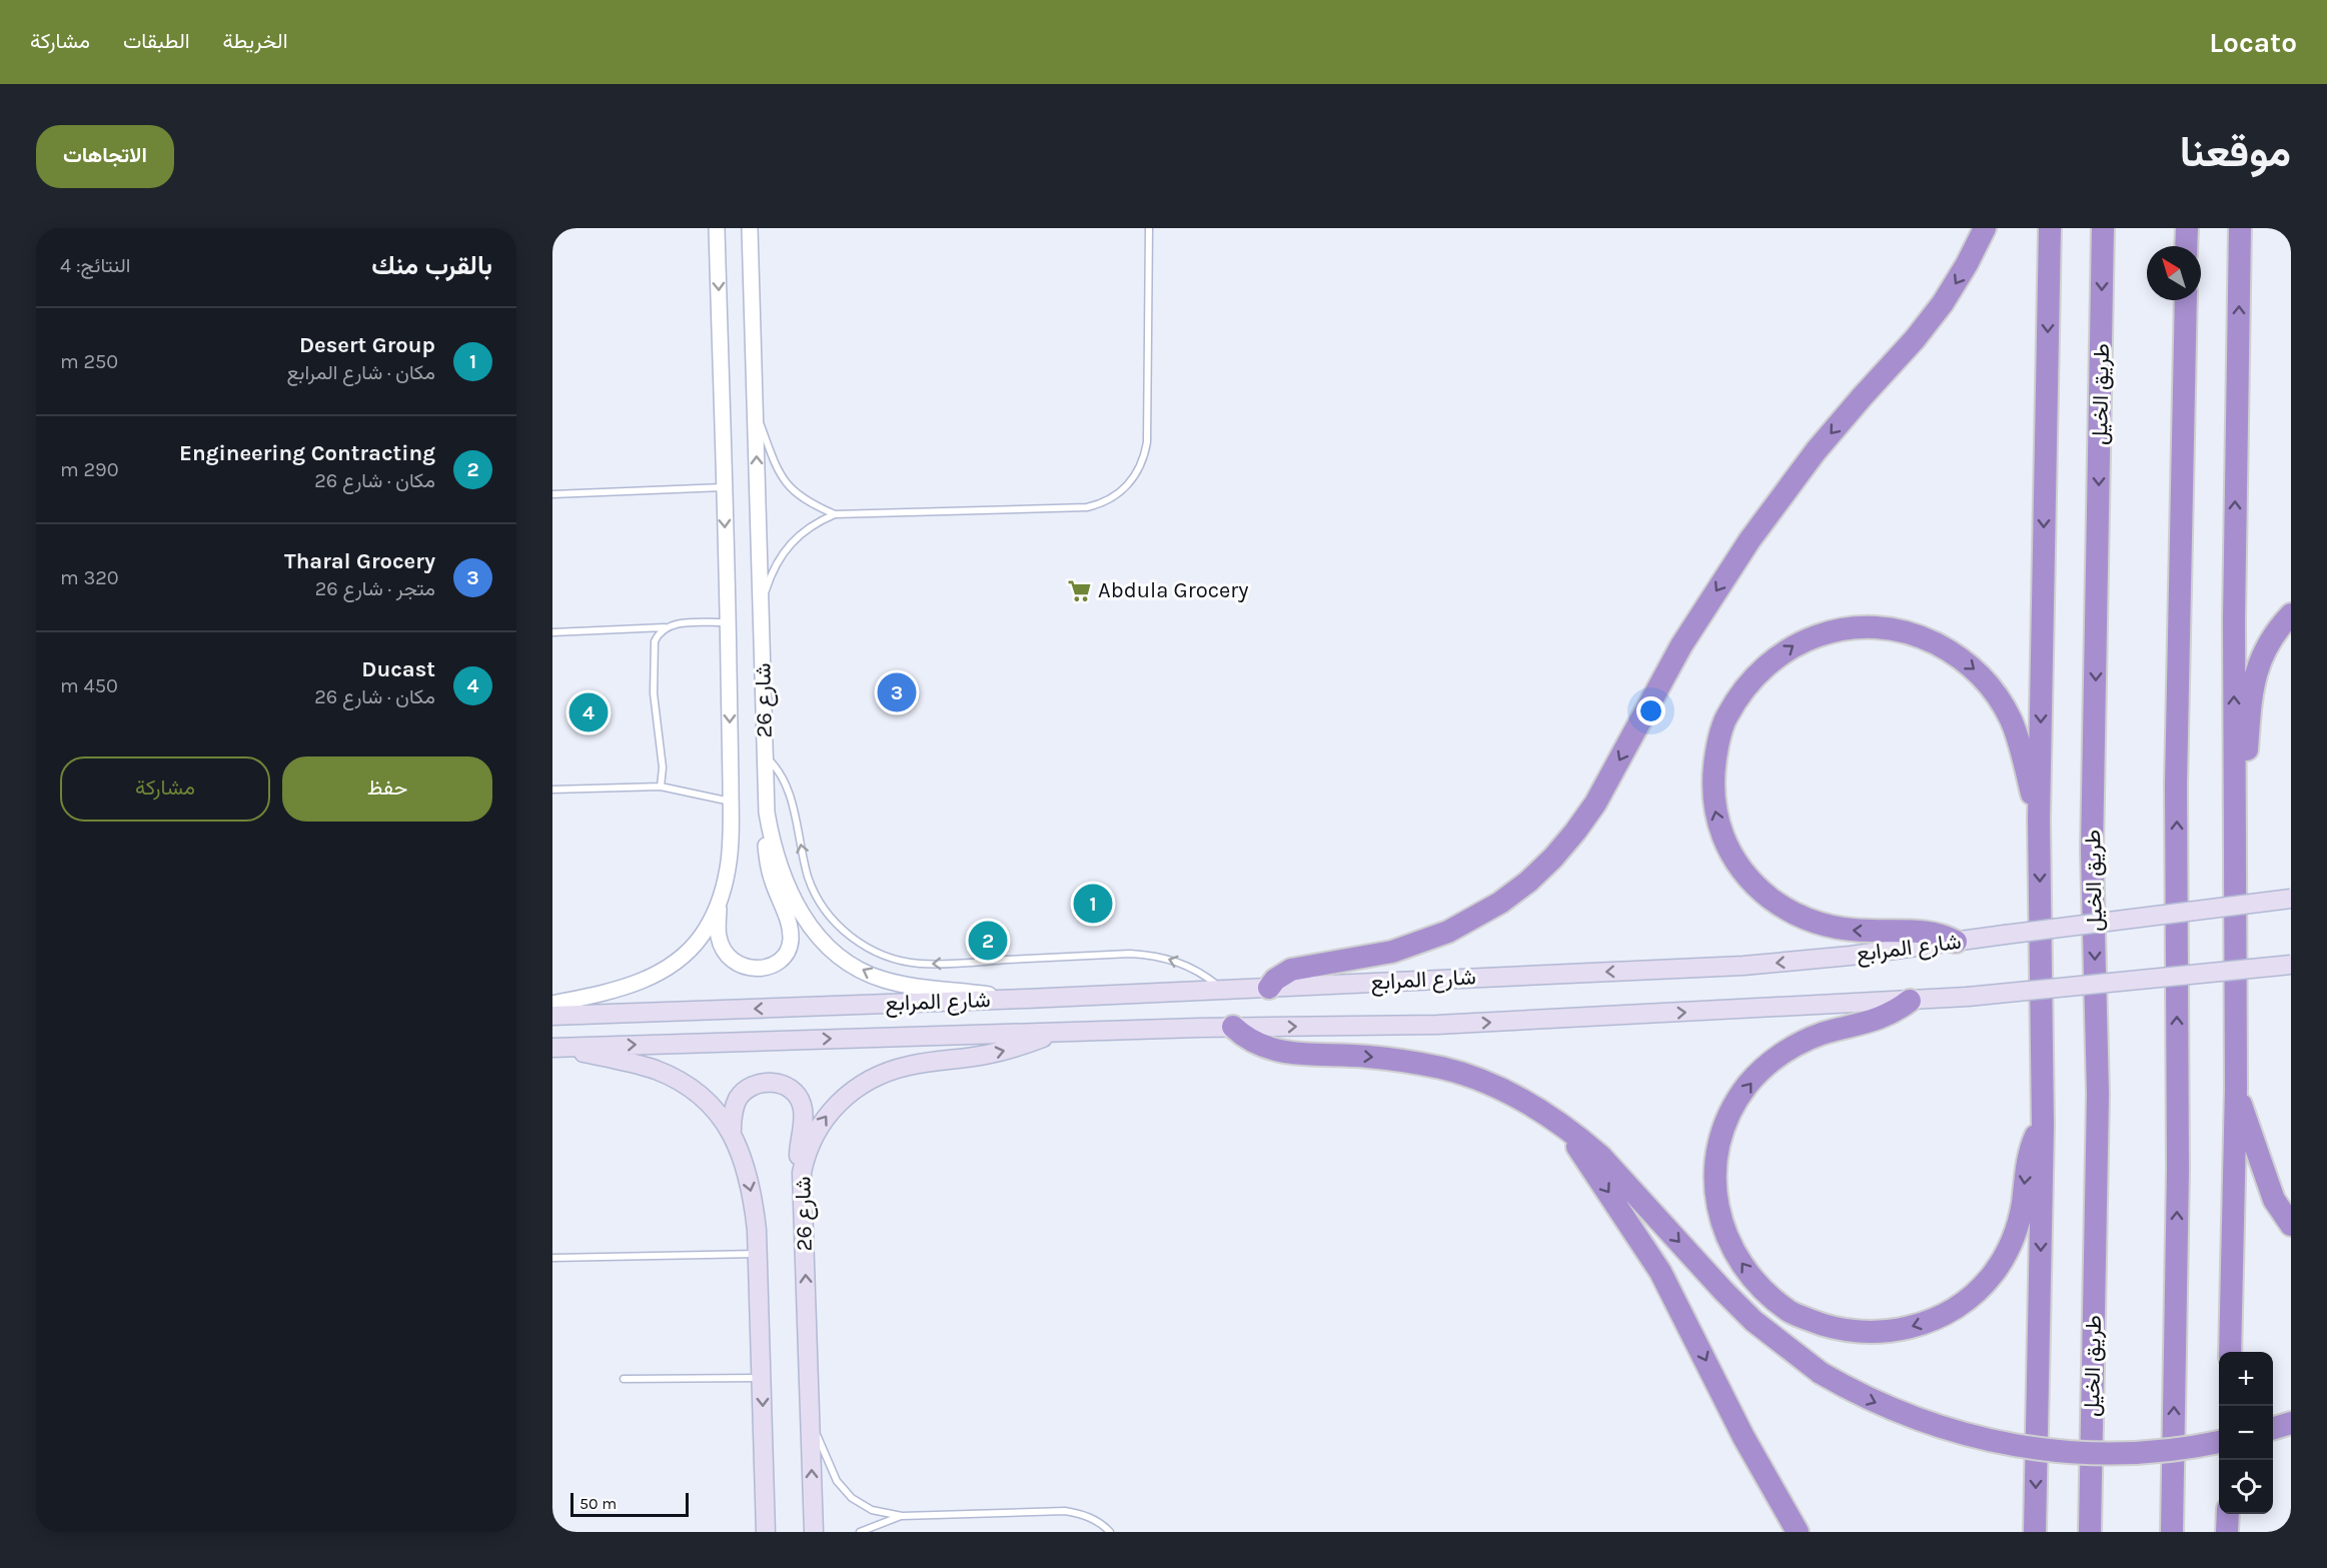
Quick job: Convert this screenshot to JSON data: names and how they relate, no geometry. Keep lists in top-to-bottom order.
{
  "streets": {
    "highway": ["طريق الخيل"],
    "main road": ["شارع 26", "شارع المرابع"]
  },
  "crossings": [
    ["شارع 26", "شارع المرابع"]
  ],
  "places": {
    "supermarket": ["Abdula Grocery"]
  },
  "scale_bar": "50 m",
  "north": "top left",
  "page": {
    "header": "Locato",
    "nav": ["الخريطة", "الطبقات", "مشاركة"],
    "title": "موقعنا",
    "buttons": [
      "الاتجاهات",
      ["حفظ", "مشاركة"]
    ],
    "heading": ["بالقرب منك", "النتائج: 4"],
    "list": [
      {
        "mark": "1",
        "name": "Desert Group",
        "note": "مكان · شارع المرابع",
        "value": "250 m"
      },
      {
        "mark": "2",
        "name": "Engineering Contracting",
        "note": "مكان · شارع 26",
        "value": "290 m"
      },
      {
        "mark": "3",
        "name": "Tharal Grocery",
        "note": "متجر · شارع 26",
        "value": "320 m"
      },
      {
        "mark": "4",
        "name": "Ducast",
        "note": "مكان · شارع 26",
        "value": "450 m"
      }
    ],
    "pins": [
      "3",
      "4",
      "1",
      "2"
    ],
    "map_buttons": ["+", "−"],
    "scale": "50 m"
  }
}
